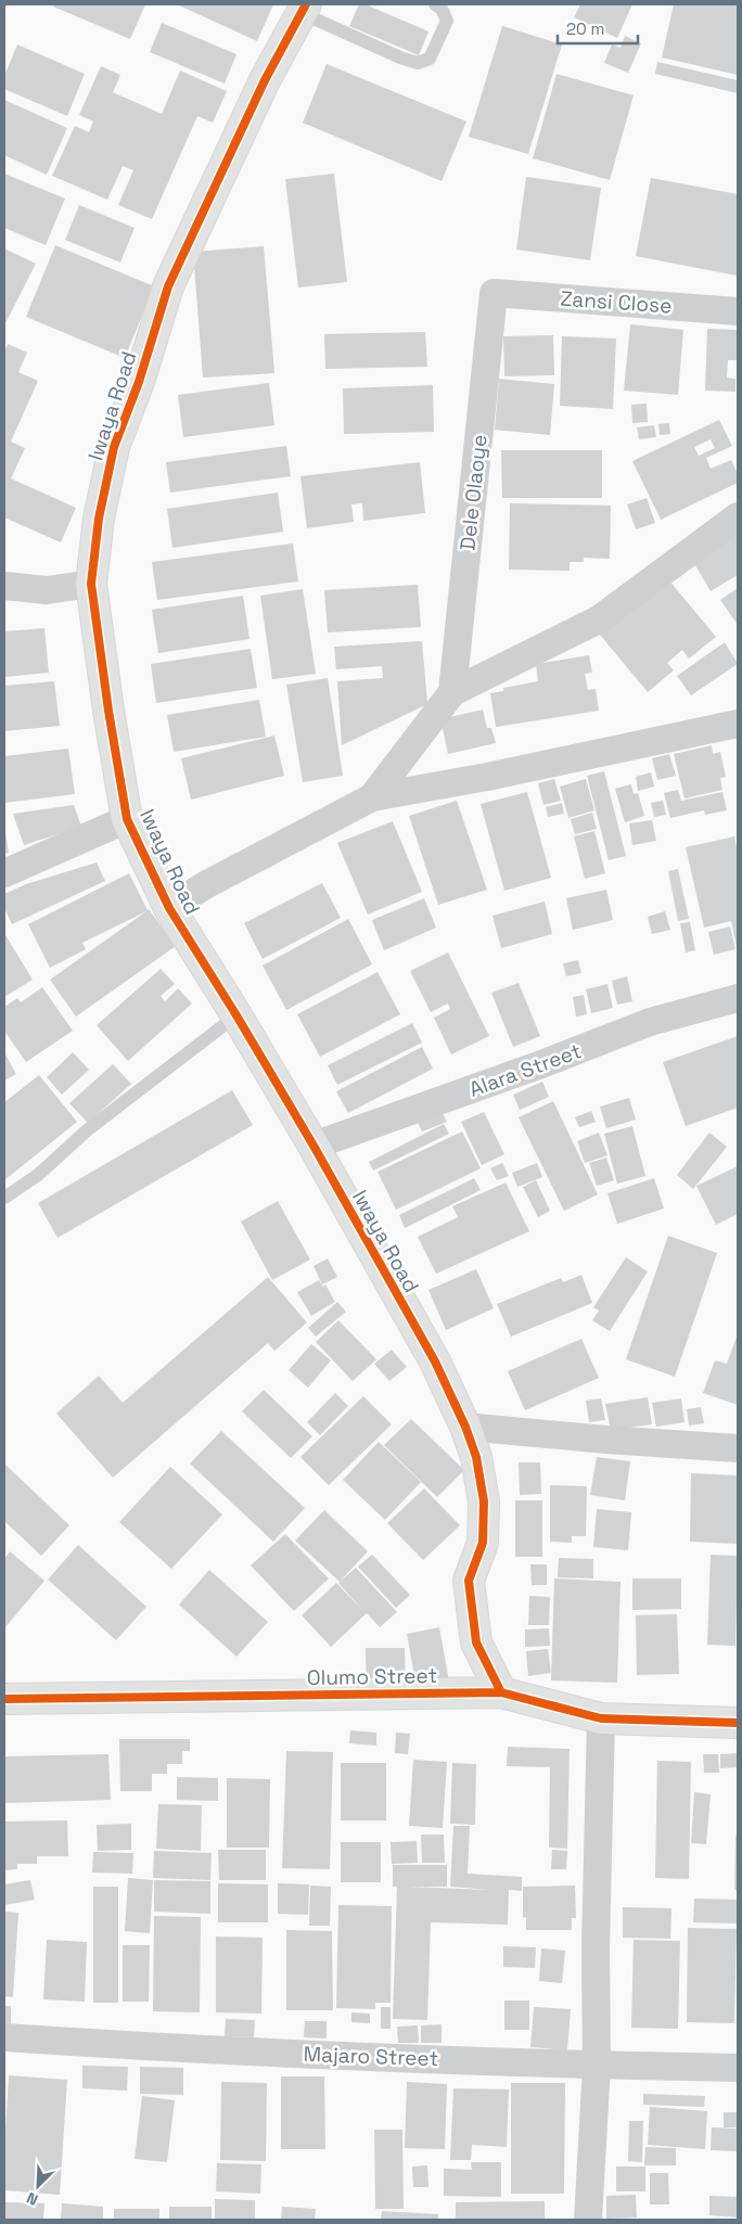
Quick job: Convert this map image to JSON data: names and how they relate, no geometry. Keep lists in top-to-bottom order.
{
  "streets": {
    "street": [
      "Zansi Close",
      "Iwaya Road",
      "Dele Olaoye",
      "Alara Street",
      "Olumo Street",
      "Majaro Street"
    ]
  },
  "crossings": [
    ["Zansi Close", "Dele Olaoye"],
    ["Iwaya Road", "Alara Street"],
    ["Iwaya Road", "Olumo Street"]
  ],
  "scale_bar": "20 m",
  "north": "bottom left"
}
